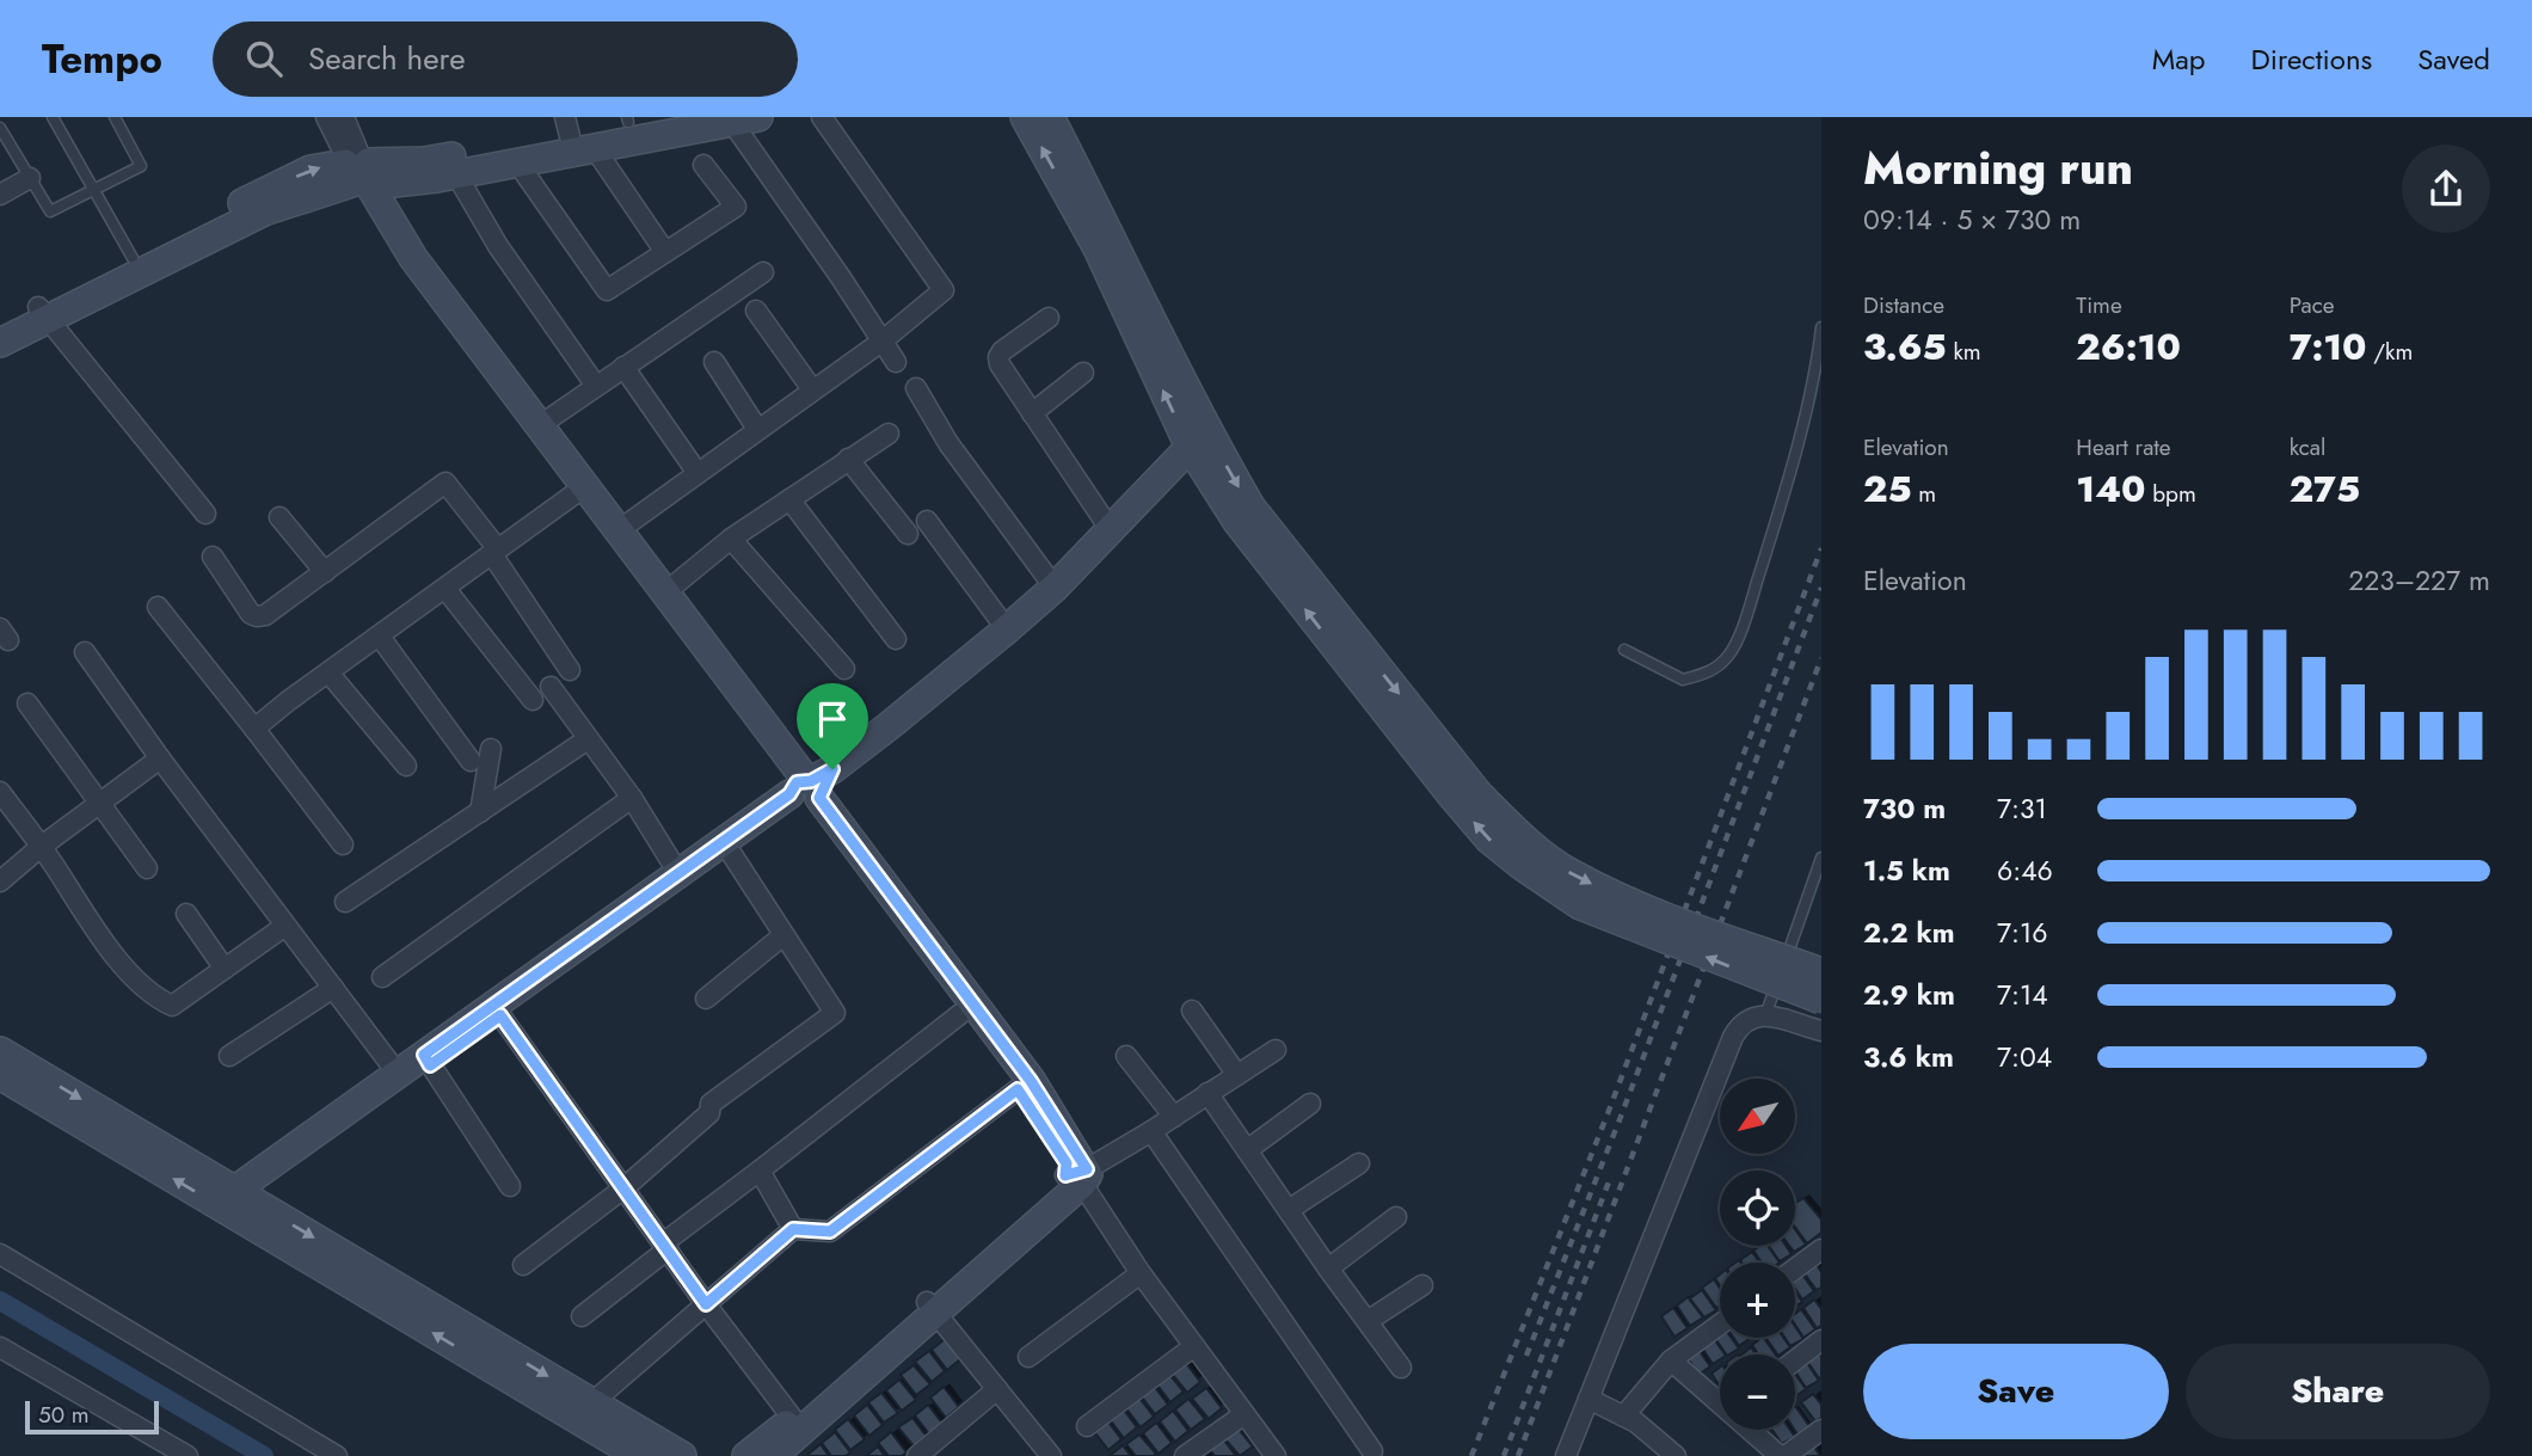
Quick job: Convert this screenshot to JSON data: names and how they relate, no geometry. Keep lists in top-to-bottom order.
{
  "scale_bar": "50 m",
  "north": "bottom left",
  "page": {
    "header": "Tempo",
    "search": "Search here",
    "nav": ["Map", "Directions", "Saved"],
    "heading": ["Morning run", "09:14 · 5 × 730 m"],
    "stats": [
      ["Distance", "3.65 km"],
      ["Time", "26:10"],
      ["Pace", "7:10 /km"],
      ["Elevation", "25 m"],
      ["Heart rate", "140 bpm"],
      ["kcal", "275"]
    ],
    "chart": ["Elevation", "223–227 m"],
    "list": [
      {
        "name": "730 m",
        "note": "7:31"
      },
      {
        "name": "1.5 km",
        "note": "6:46"
      },
      {
        "name": "2.2 km",
        "note": "7:16"
      },
      {
        "name": "2.9 km",
        "note": "7:14"
      },
      {
        "name": "3.6 km",
        "note": "7:04"
      }
    ],
    "map_buttons": ["+", "−"],
    "buttons": ["Save", "Share"],
    "scale": "50 m"
  }
}
